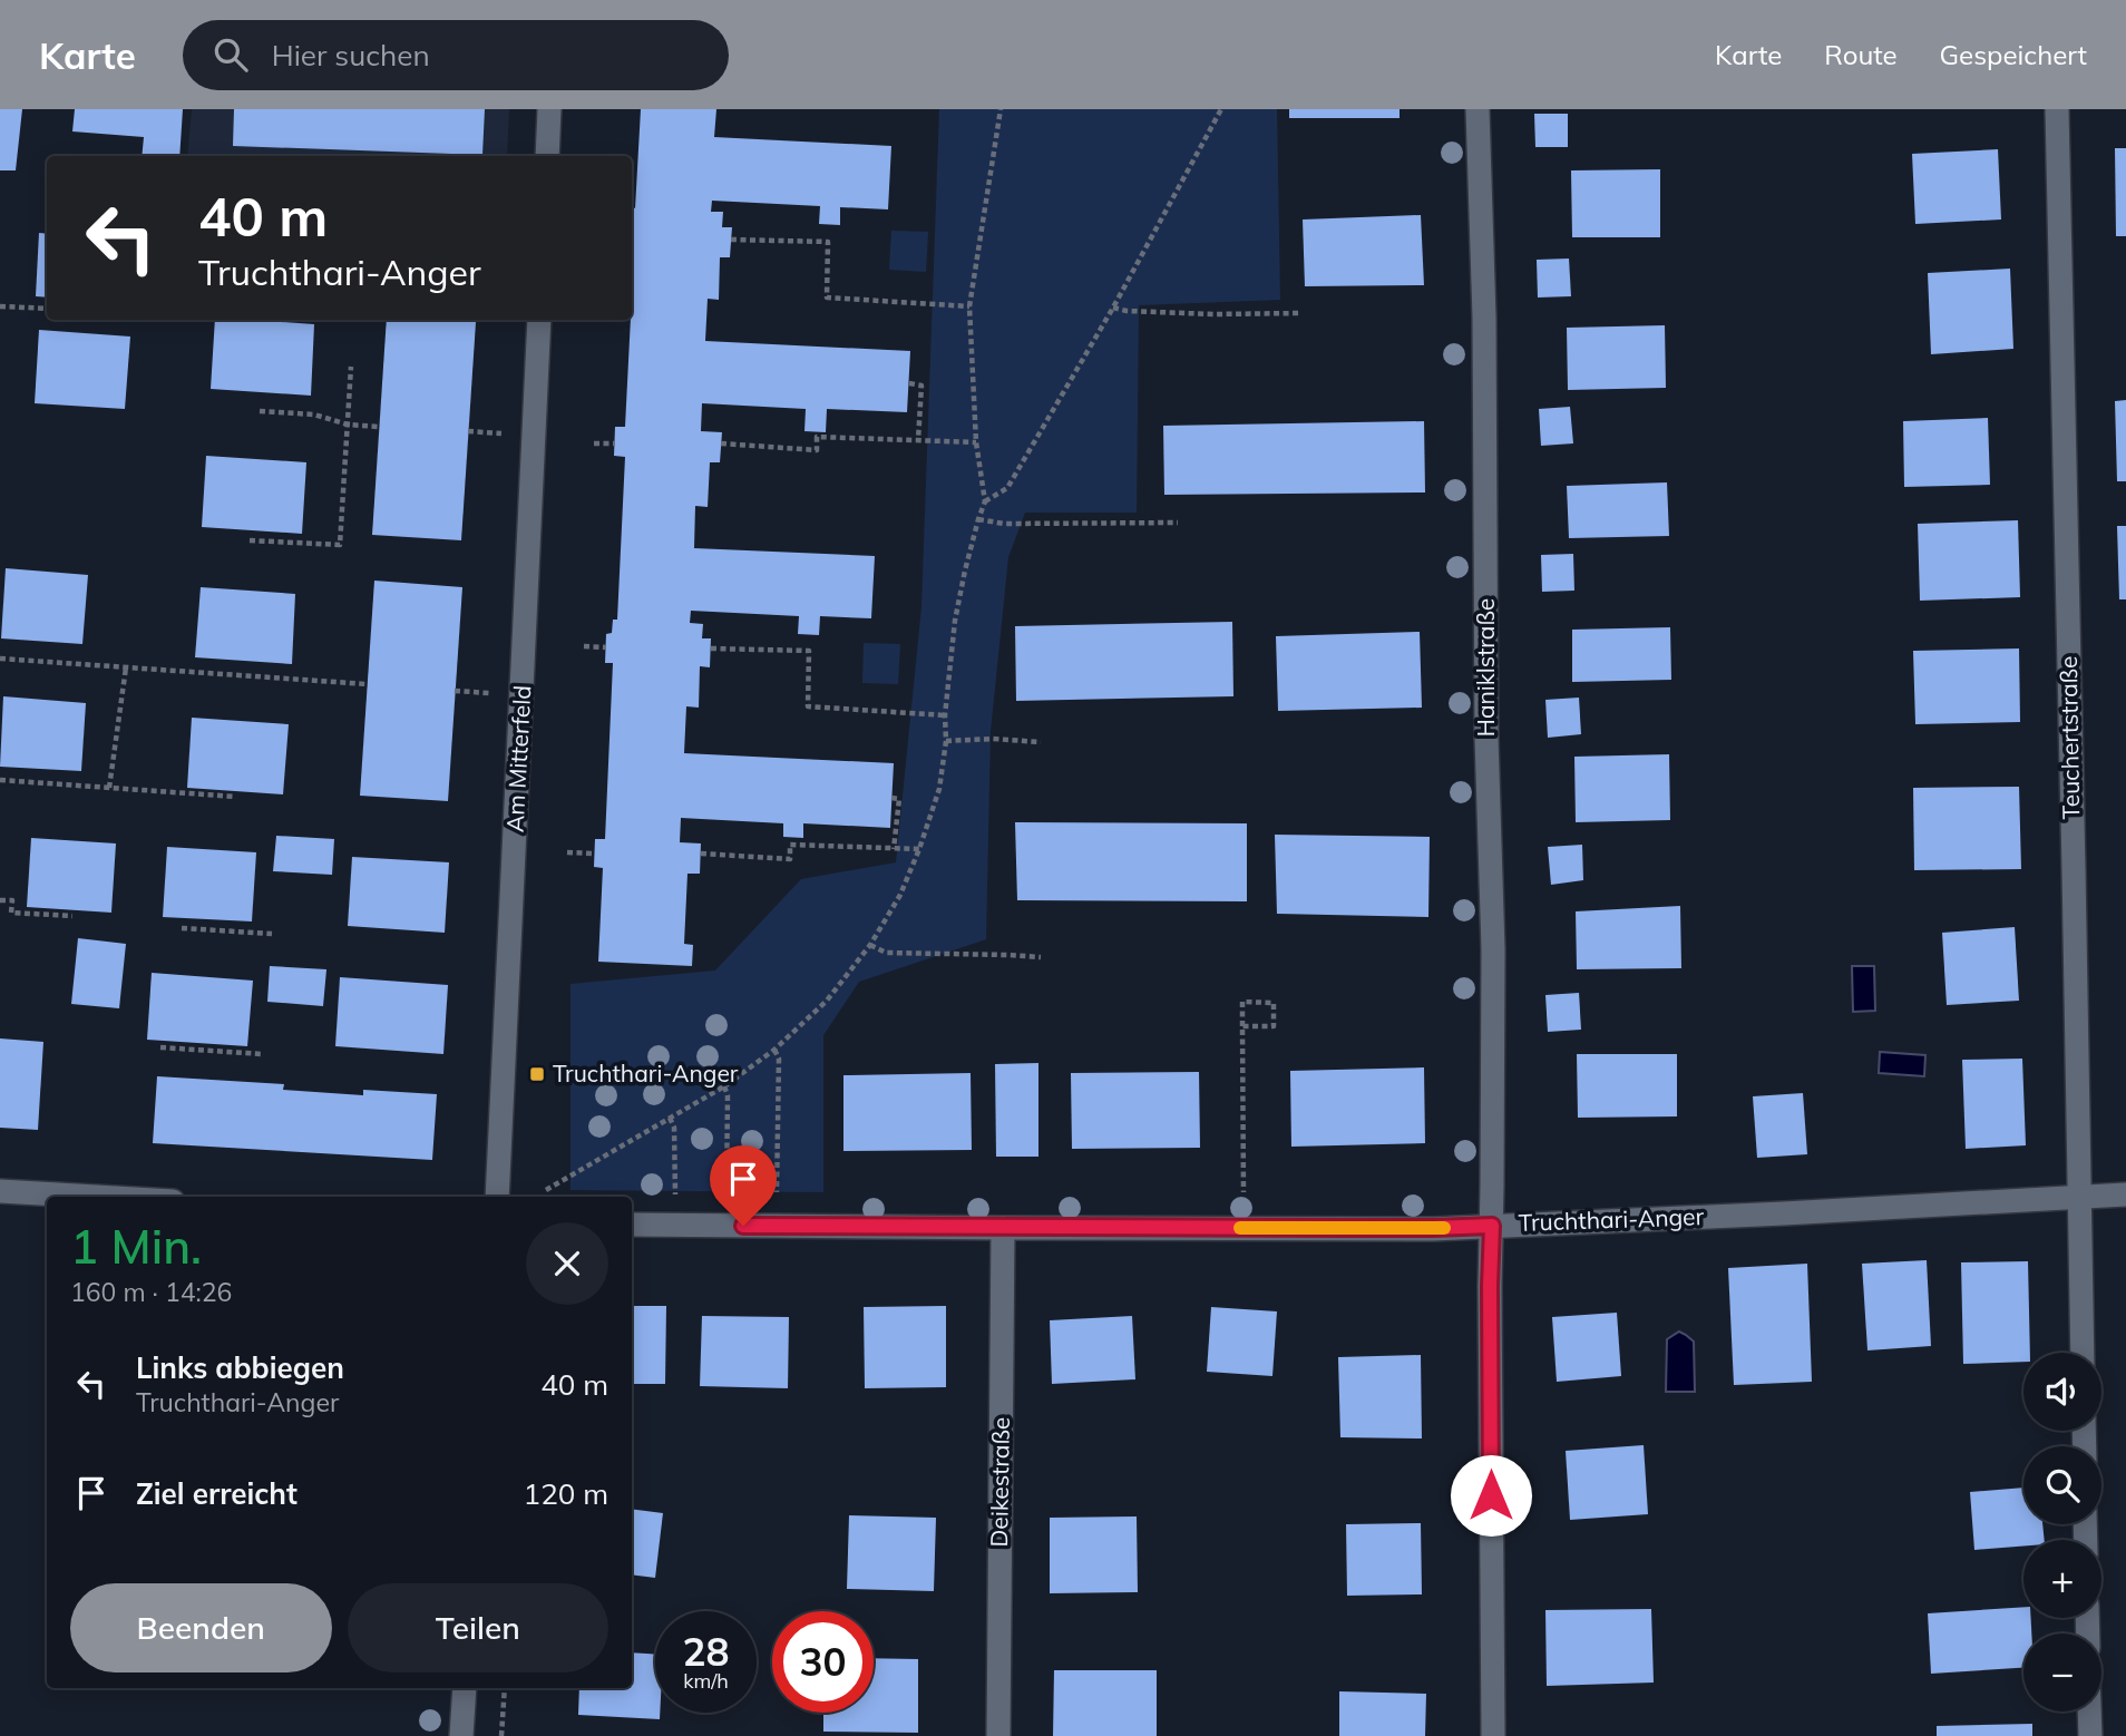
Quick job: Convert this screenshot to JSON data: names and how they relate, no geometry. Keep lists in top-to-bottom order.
{
  "streets": {
    "street": [
      "Haniklstraße",
      "Teuchertstraße",
      "Am Mitterfeld",
      "Truchthari-Anger",
      "Deikestraße"
    ]
  },
  "crossings": [
    ["Haniklstraße", "Truchthari-Anger"],
    ["Teuchertstraße", "Truchthari-Anger"],
    ["Truchthari-Anger", "Deikestraße"]
  ],
  "places": {
    "transit": ["Truchthari-Anger"]
  },
  "page": {
    "header": "Karte",
    "search": "Hier suchen",
    "nav": ["Karte", "Route", "Gespeichert"],
    "turn": ["40 m", "Truchthari-Anger"],
    "heading": ["1 Min.", "160 m · 14:26"],
    "list": [
      {
        "name": "Links abbiegen",
        "note": "Truchthari-Anger",
        "value": "40 m"
      },
      {
        "name": "Ziel erreicht",
        "value": "120 m"
      }
    ],
    "map_buttons": ["+", "−"],
    "buttons": ["Beenden", "Teilen"],
    "speed": "28 km/h",
    "limit": "30"
  }
}
